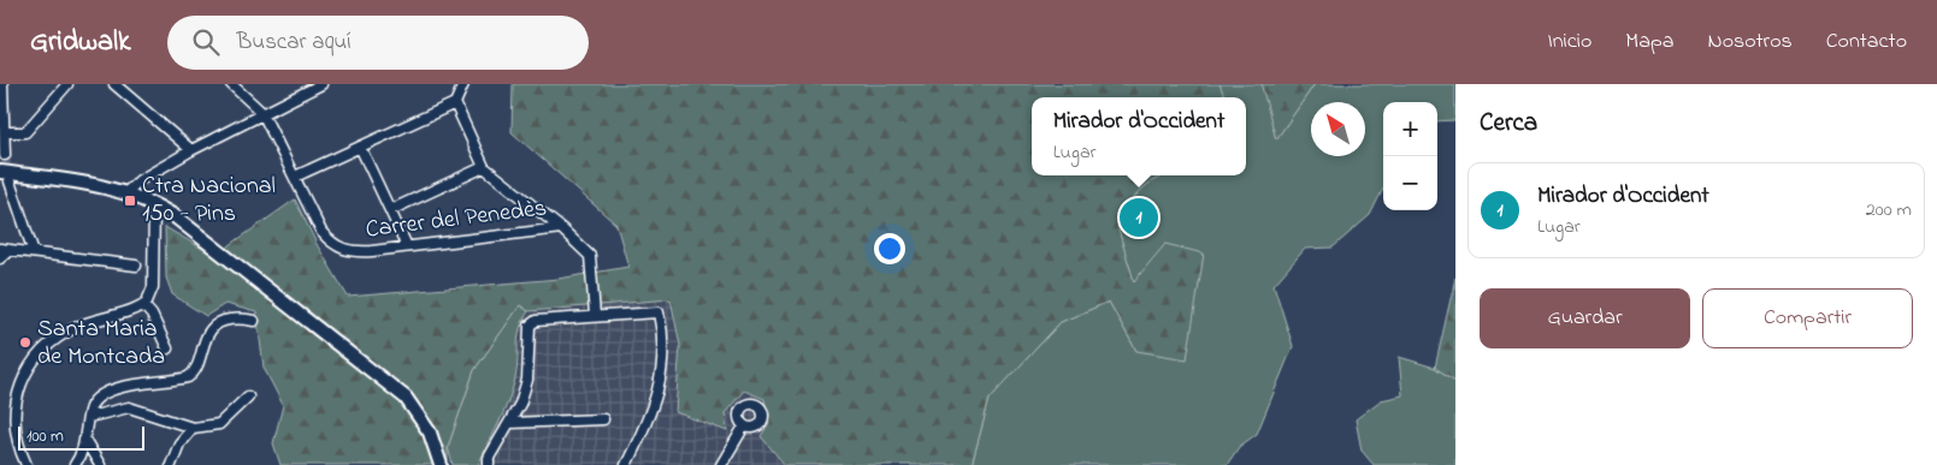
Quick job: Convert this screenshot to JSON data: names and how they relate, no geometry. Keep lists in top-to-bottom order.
{
  "streets": {
    "street": ["Carrer del Penedès"]
  },
  "places": {
    "transit": ["Ctra Nacional 150 - Pins"],
    "other": ["Santa Maria de Montcada"]
  },
  "scale_bar": "100 m",
  "north": "top left",
  "page": {
    "header": "Gridwalk",
    "search": "Buscar aquí",
    "nav": [
      "Inicio",
      "Mapa",
      "Nosotros",
      "Contacto"
    ],
    "heading": "Cerca",
    "popup": ["Mirador d'Occident", "Lugar"],
    "map_buttons": ["+", "−"],
    "list": [
      {
        "mark": "1",
        "name": "Mirador d'Occident",
        "note": "Lugar",
        "value": "200 m"
      }
    ],
    "pins": "1",
    "buttons": ["Guardar", "Compartir"],
    "scale": "100 m"
  }
}
